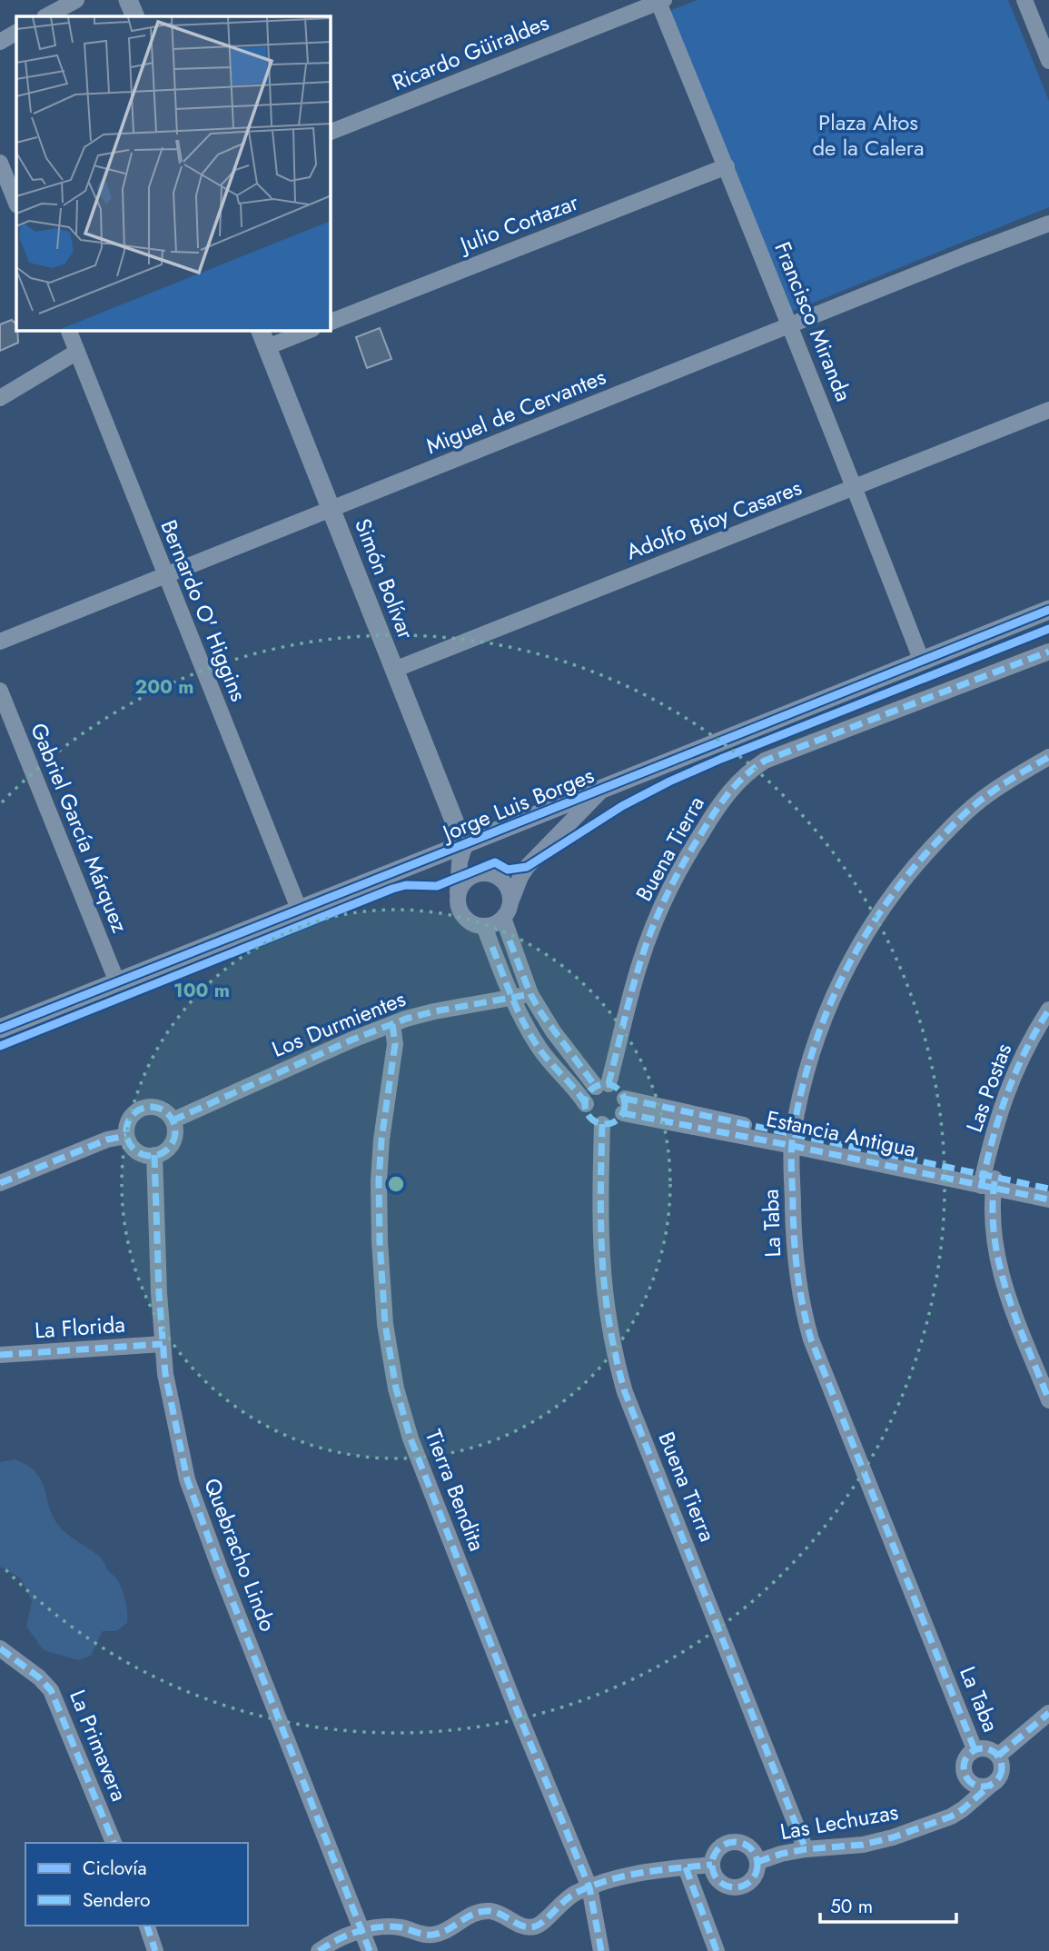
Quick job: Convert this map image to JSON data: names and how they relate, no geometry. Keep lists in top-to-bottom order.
{
  "streets": {
    "street": [
      "Ricardo Güiraldes",
      "Julio Cortazar",
      "Francisco Miranda",
      "Miguel de Cervantes",
      "Adolfo Bioy Casares",
      "Simón Bolívar",
      "Bernardo O' Higgins",
      "Jorge Luis Borges",
      "Gabriel García Márquez",
      "Buena Tierra",
      "Los Durmientes",
      "Las Postas",
      "Estancia Antigua",
      "La Taba",
      "La Florida",
      "Tierra Bendita",
      "Quebracho Lindo",
      "La Primavera",
      "Las Lechuzas"
    ]
  },
  "crossings": [
    ["Ricardo Güiraldes", "Francisco Miranda"],
    ["Julio Cortazar", "Francisco Miranda"],
    ["Francisco Miranda", "Miguel de Cervantes"],
    ["Francisco Miranda", "Adolfo Bioy Casares"],
    ["Francisco Miranda", "Jorge Luis Borges"],
    ["Miguel de Cervantes", "Simón Bolívar"],
    ["Miguel de Cervantes", "Bernardo O' Higgins"],
    ["Adolfo Bioy Casares", "Simón Bolívar"],
    ["Simón Bolívar", "Jorge Luis Borges"],
    ["Bernardo O' Higgins", "Jorge Luis Borges"],
    ["Jorge Luis Borges", "Gabriel García Márquez"],
    ["Buena Tierra", "Estancia Antigua"],
    ["Buena Tierra", "Las Lechuzas"],
    ["Los Durmientes", "Tierra Bendita"],
    ["Los Durmientes", "Quebracho Lindo"],
    ["Las Postas", "Estancia Antigua"],
    ["Estancia Antigua", "La Taba"],
    ["La Taba", "Las Lechuzas"],
    ["La Florida", "Quebracho Lindo"]
  ],
  "parks": ["Plaza Altos de la Calera"],
  "legend": ["Ciclovía", "Sendero"],
  "scale_bar": "50 m",
  "rings": ["200 m", "100 m"]
}
